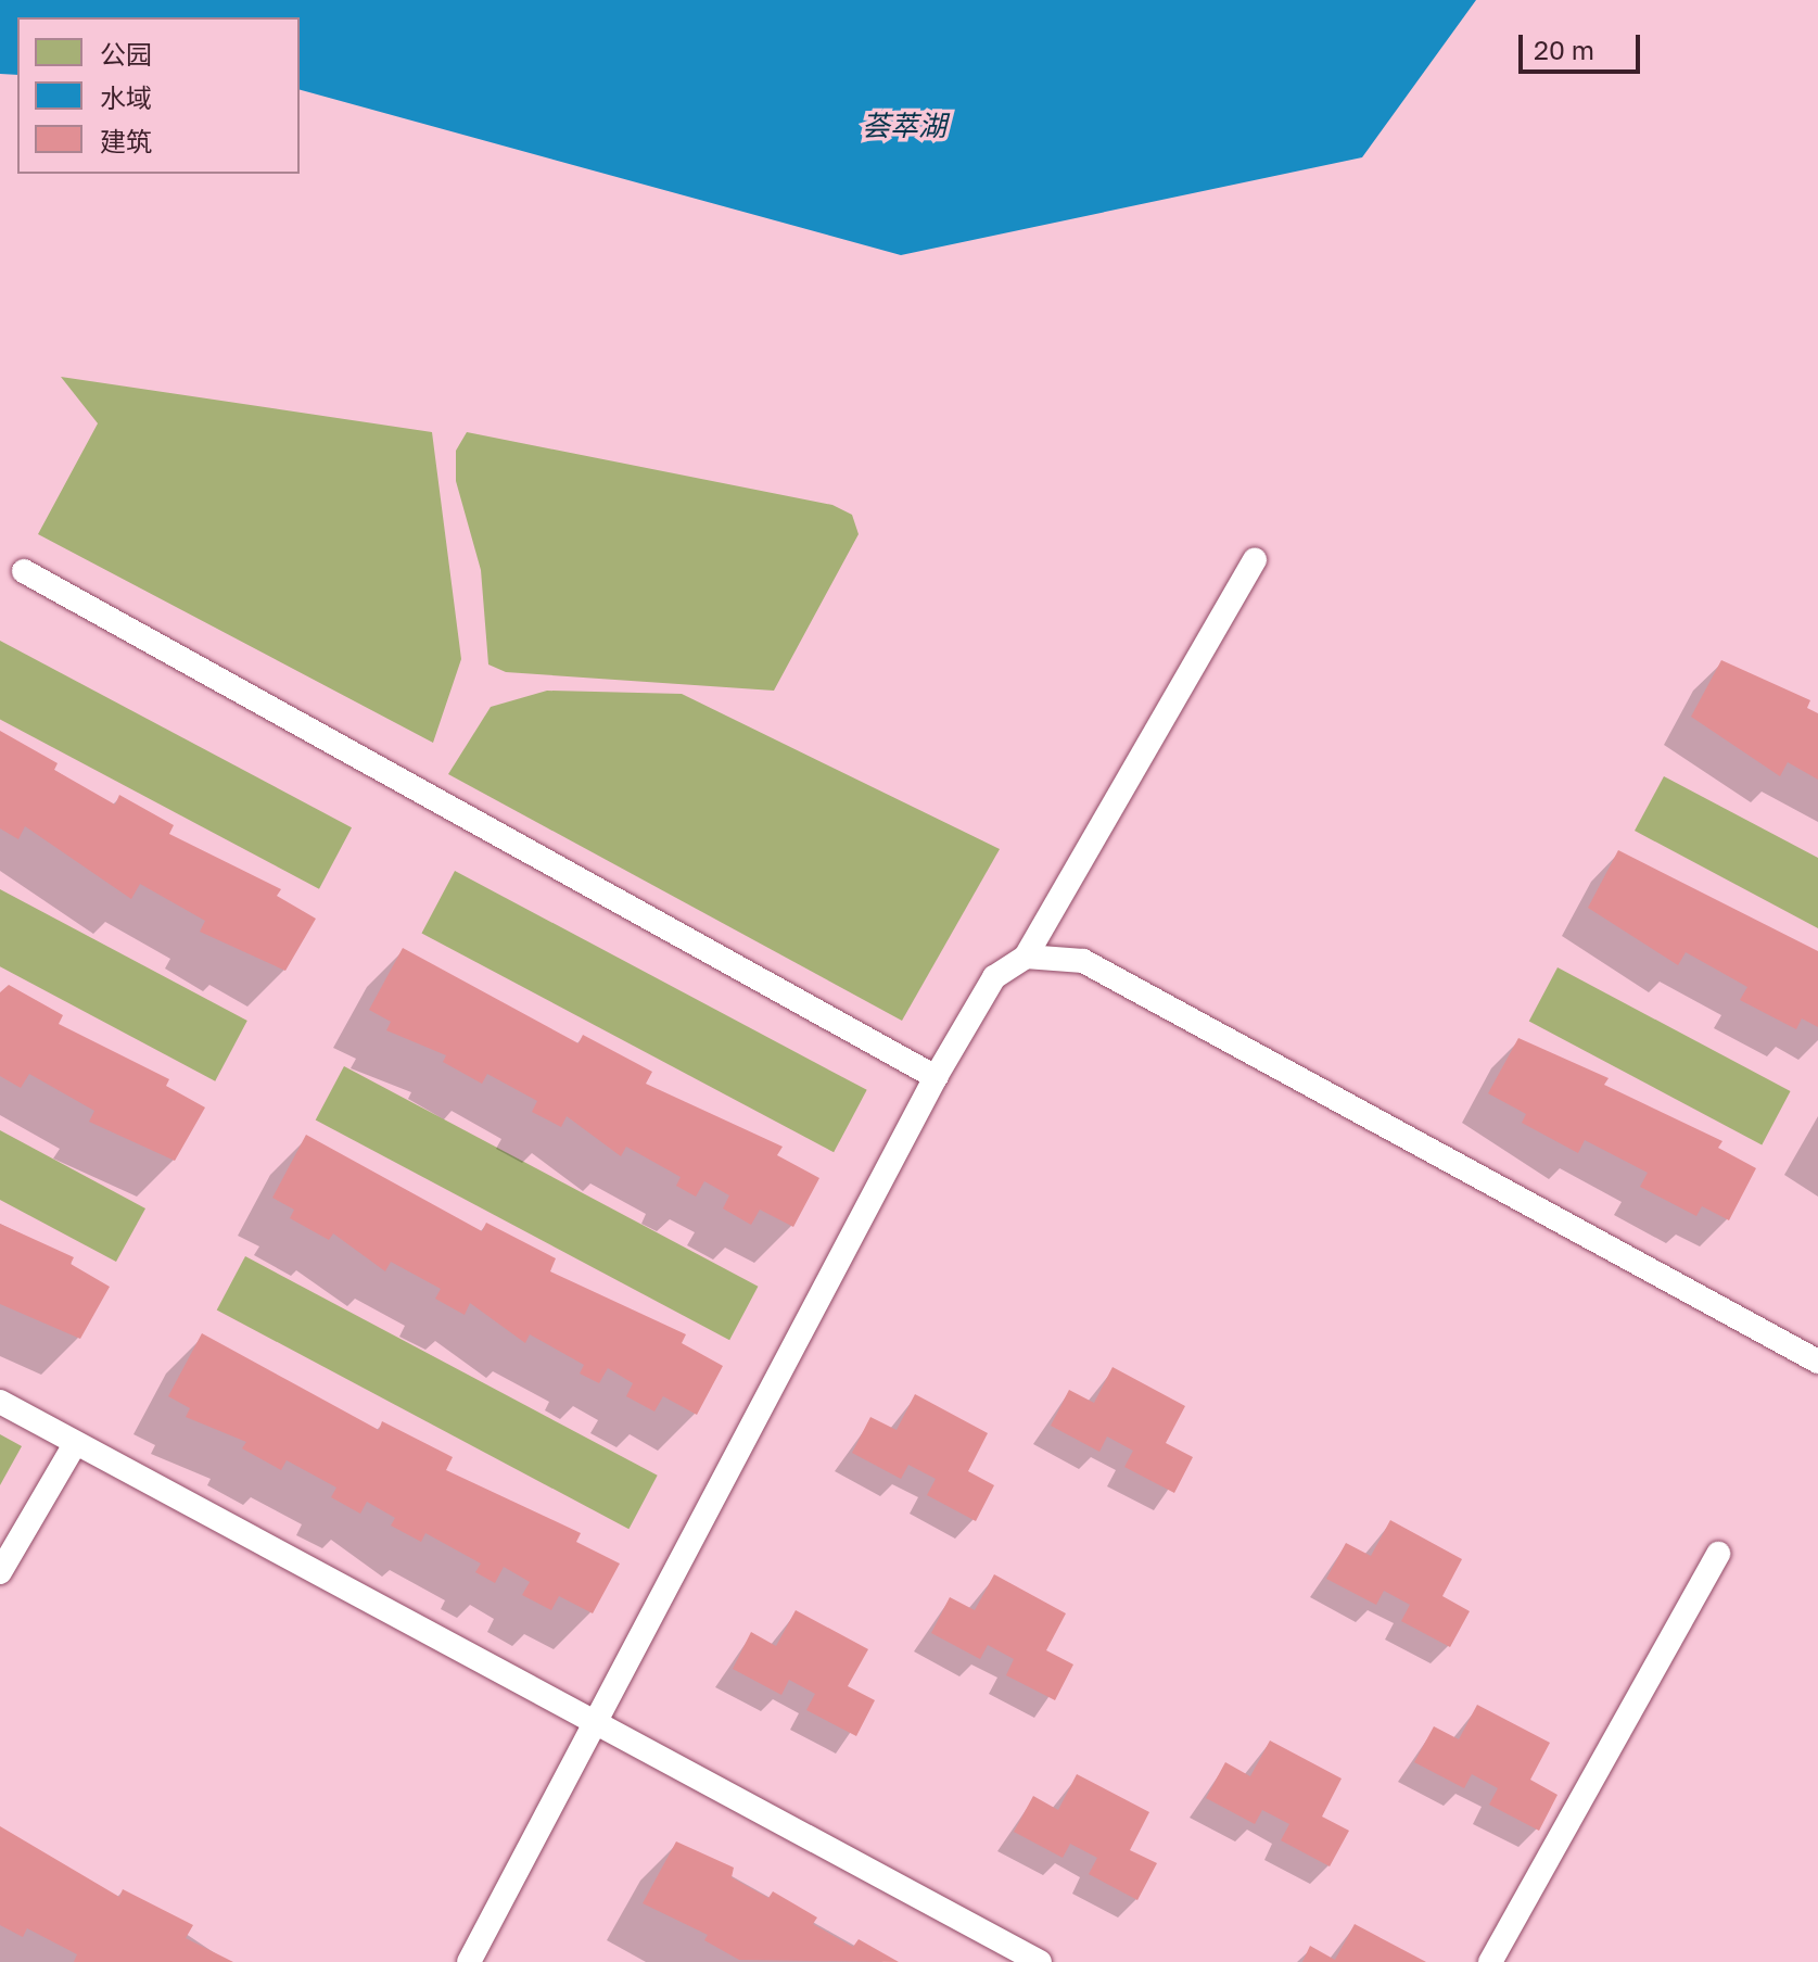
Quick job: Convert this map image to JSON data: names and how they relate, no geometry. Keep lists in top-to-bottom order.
{
  "water": ["荟萃湖"],
  "legend": ["公园", "水域", "建筑"],
  "scale_bar": "20 m"
}
